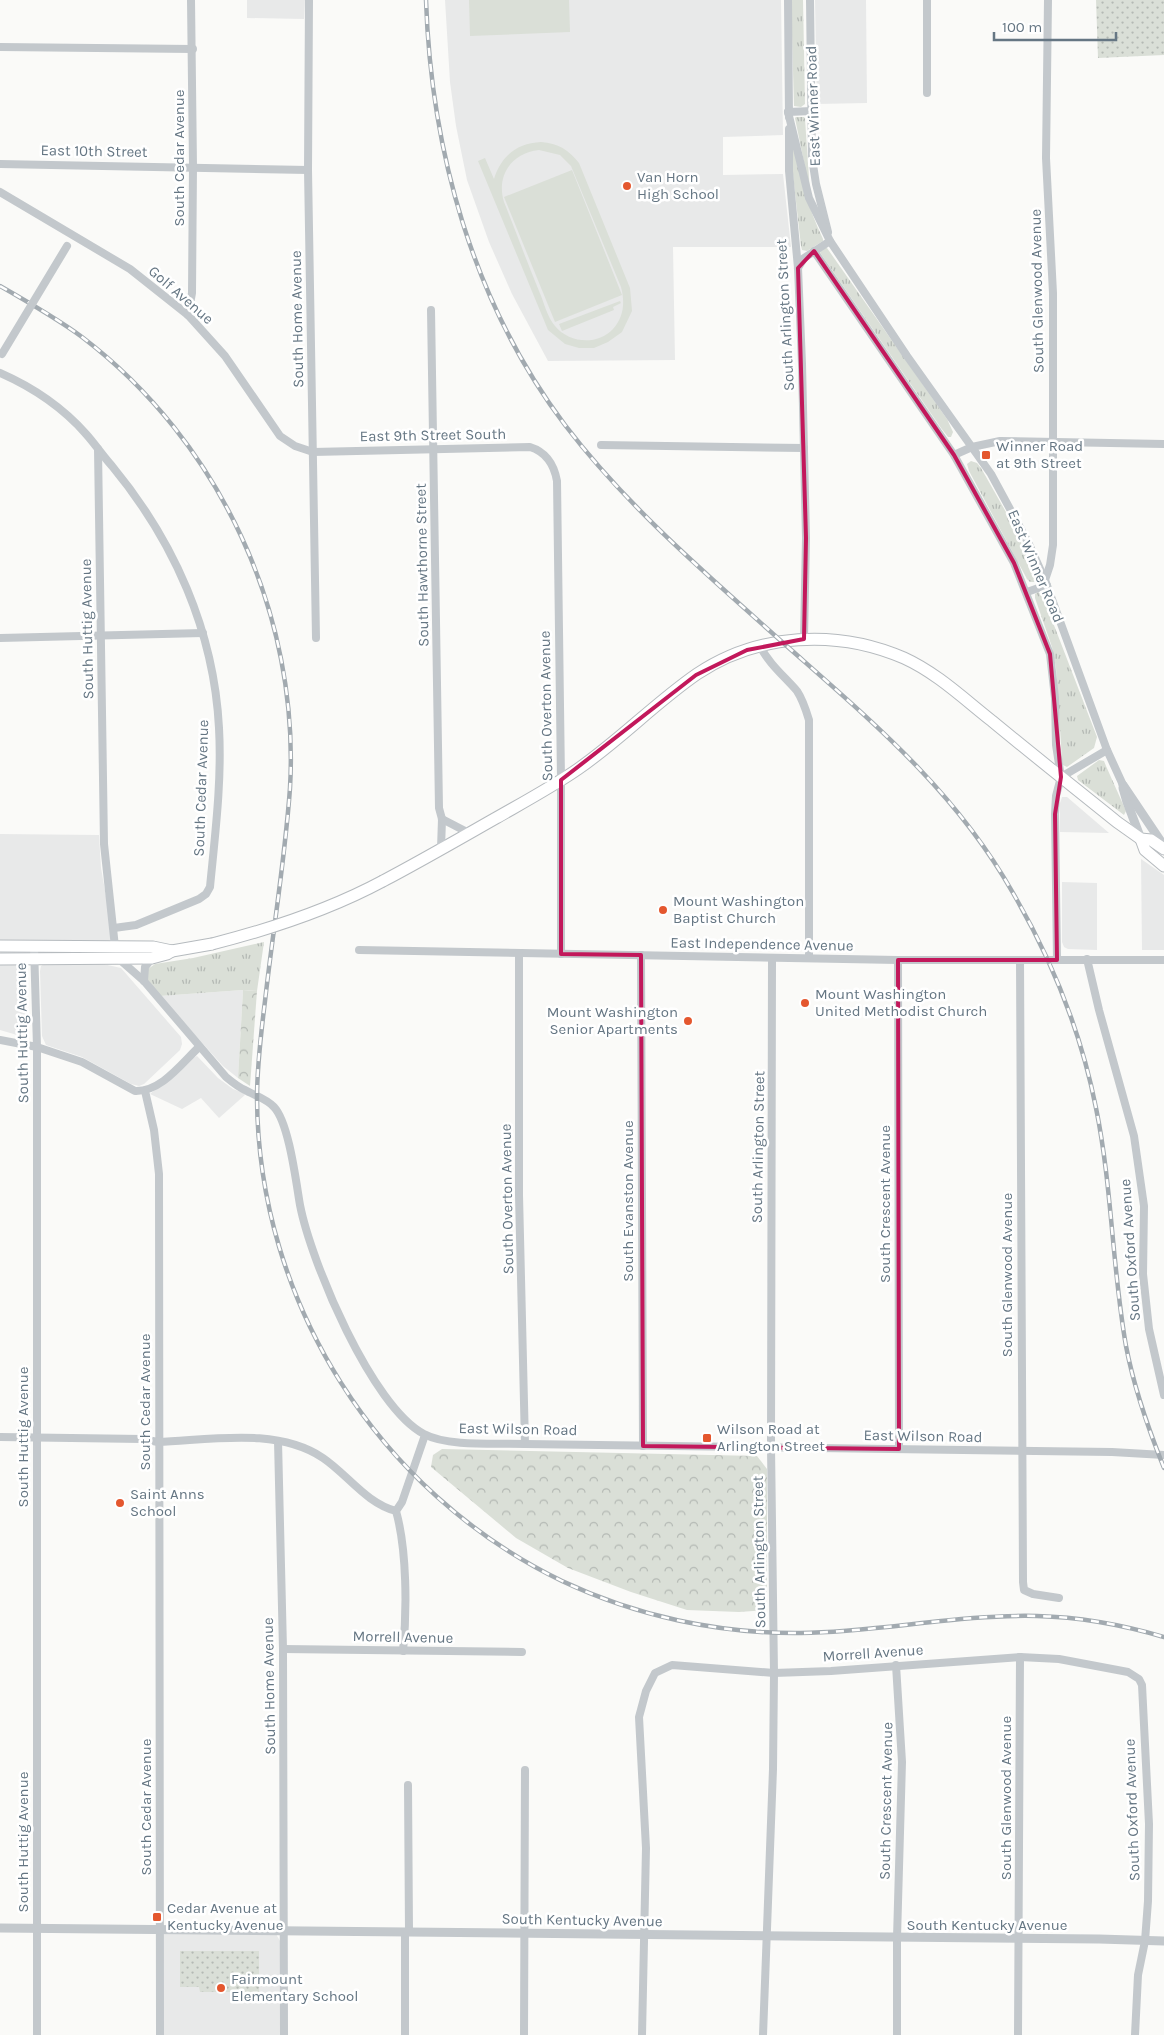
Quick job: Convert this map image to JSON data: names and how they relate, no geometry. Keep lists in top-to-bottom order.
{
  "streets": {
    "main road": ["East Winner Road"],
    "street": [
      "East 10th Street",
      "South Cedar Avenue",
      "South Glenwood Avenue",
      "Golf Avenue",
      "South Arlington Street",
      "South Home Avenue",
      "East 9th Street South",
      "South Hawthorne Street",
      "South Huttig Avenue",
      "South Overton Avenue",
      "East Independence Avenue",
      "South Evanston Avenue",
      "South Crescent Avenue",
      "South Oxford Avenue",
      "East Wilson Road",
      "Morrell Avenue",
      "South Kentucky Avenue"
    ]
  },
  "crossings": [
    ["East Winner Road", "South Glenwood Avenue"],
    ["East Winner Road", "South Arlington Street"],
    ["East 10th Street", "South Cedar Avenue"],
    ["East 10th Street", "South Home Avenue"],
    ["South Cedar Avenue", "Golf Avenue"],
    ["South Cedar Avenue", "South Huttig Avenue"],
    ["South Cedar Avenue", "South Kentucky Avenue"],
    ["South Glenwood Avenue", "East Independence Avenue"],
    ["South Glenwood Avenue", "East Wilson Road"],
    ["South Glenwood Avenue", "Morrell Avenue"],
    ["South Glenwood Avenue", "South Kentucky Avenue"],
    ["Golf Avenue", "South Home Avenue"],
    ["Golf Avenue", "East 9th Street South"],
    ["South Arlington Street", "East Independence Avenue"],
    ["South Arlington Street", "East Wilson Road"],
    ["South Arlington Street", "Morrell Avenue"],
    ["South Arlington Street", "South Kentucky Avenue"],
    ["South Home Avenue", "East 9th Street South"],
    ["South Home Avenue", "Morrell Avenue"],
    ["South Home Avenue", "South Kentucky Avenue"],
    ["East 9th Street South", "South Hawthorne Street"],
    ["East 9th Street South", "South Overton Avenue"],
    ["South Huttig Avenue", "South Kentucky Avenue"],
    ["South Overton Avenue", "East Independence Avenue"],
    ["South Overton Avenue", "East Wilson Road"],
    ["East Independence Avenue", "South Evanston Avenue"],
    ["East Independence Avenue", "South Crescent Avenue"],
    ["East Independence Avenue", "South Oxford Avenue"],
    ["South Evanston Avenue", "East Wilson Road"],
    ["South Crescent Avenue", "East Wilson Road"],
    ["South Crescent Avenue", "Morrell Avenue"],
    ["South Crescent Avenue", "South Kentucky Avenue"],
    ["South Oxford Avenue", "Morrell Avenue"],
    ["South Oxford Avenue", "South Kentucky Avenue"],
    ["Morrell Avenue", "South Kentucky Avenue"]
  ],
  "places": {
    "other": [
      "Van Horn High School",
      "Mount Washington Baptist Church",
      "Mount Washington United Methodist Church",
      "Mount Washington Senior Apartments",
      "Saint Anns School",
      "Fairmount Elementary School"
    ],
    "transit": ["Winner Road at 9th Street", "Wilson Road at Arlington Street", "Cedar Avenue at Kentucky Avenue"]
  },
  "scale_bar": "100 m"
}
